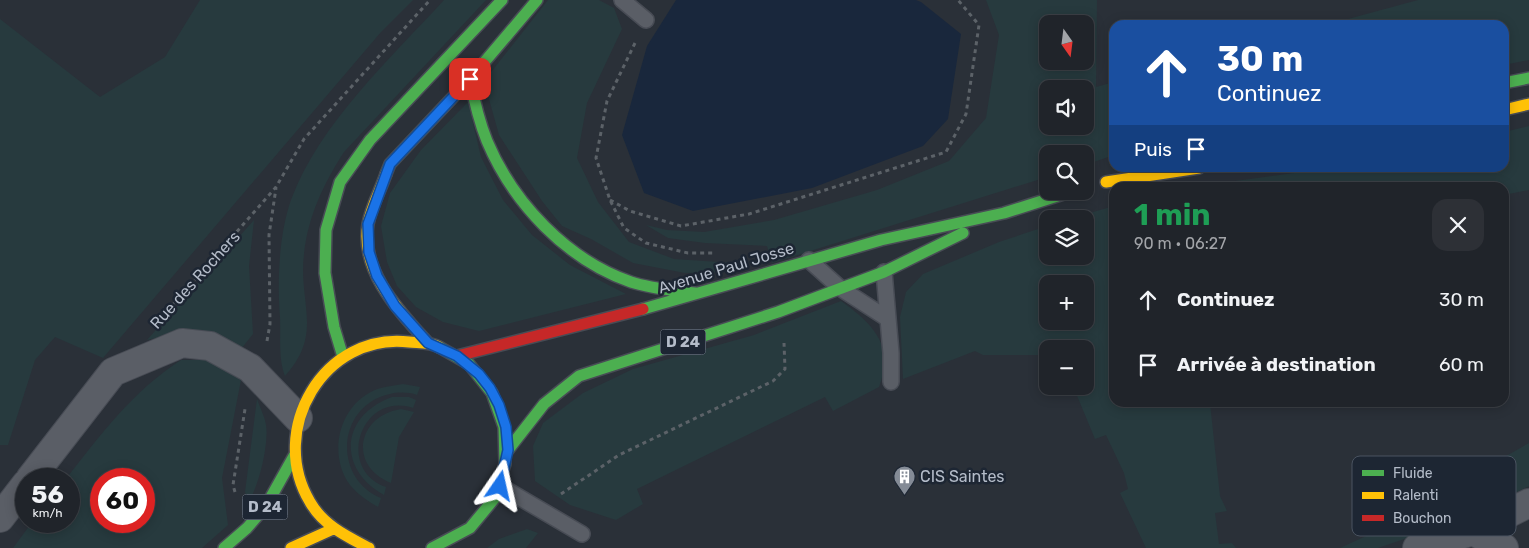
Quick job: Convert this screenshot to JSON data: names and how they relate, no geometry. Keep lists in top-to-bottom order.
{
  "streets": {
    "main road": ["Avenue Paul Josse", "D 24"],
    "street": ["Rue des Rochers"]
  },
  "places": {
    "building": ["CIS Saintes"]
  },
  "legend": ["Fluide", "Ralenti", "Bouchon"],
  "north": "bottom",
  "page": {
    "map_buttons": ["+", "−"],
    "turn": ["30 m", "Continuez"],
    "then": "Puis",
    "heading": ["1 min", "90 m · 06:27"],
    "list": [
      {
        "name": "Continuez",
        "value": "30 m"
      },
      {
        "name": "Arrivée à destination",
        "value": "60 m"
      }
    ],
    "speed": "56 km/h",
    "limit": "60"
  }
}
